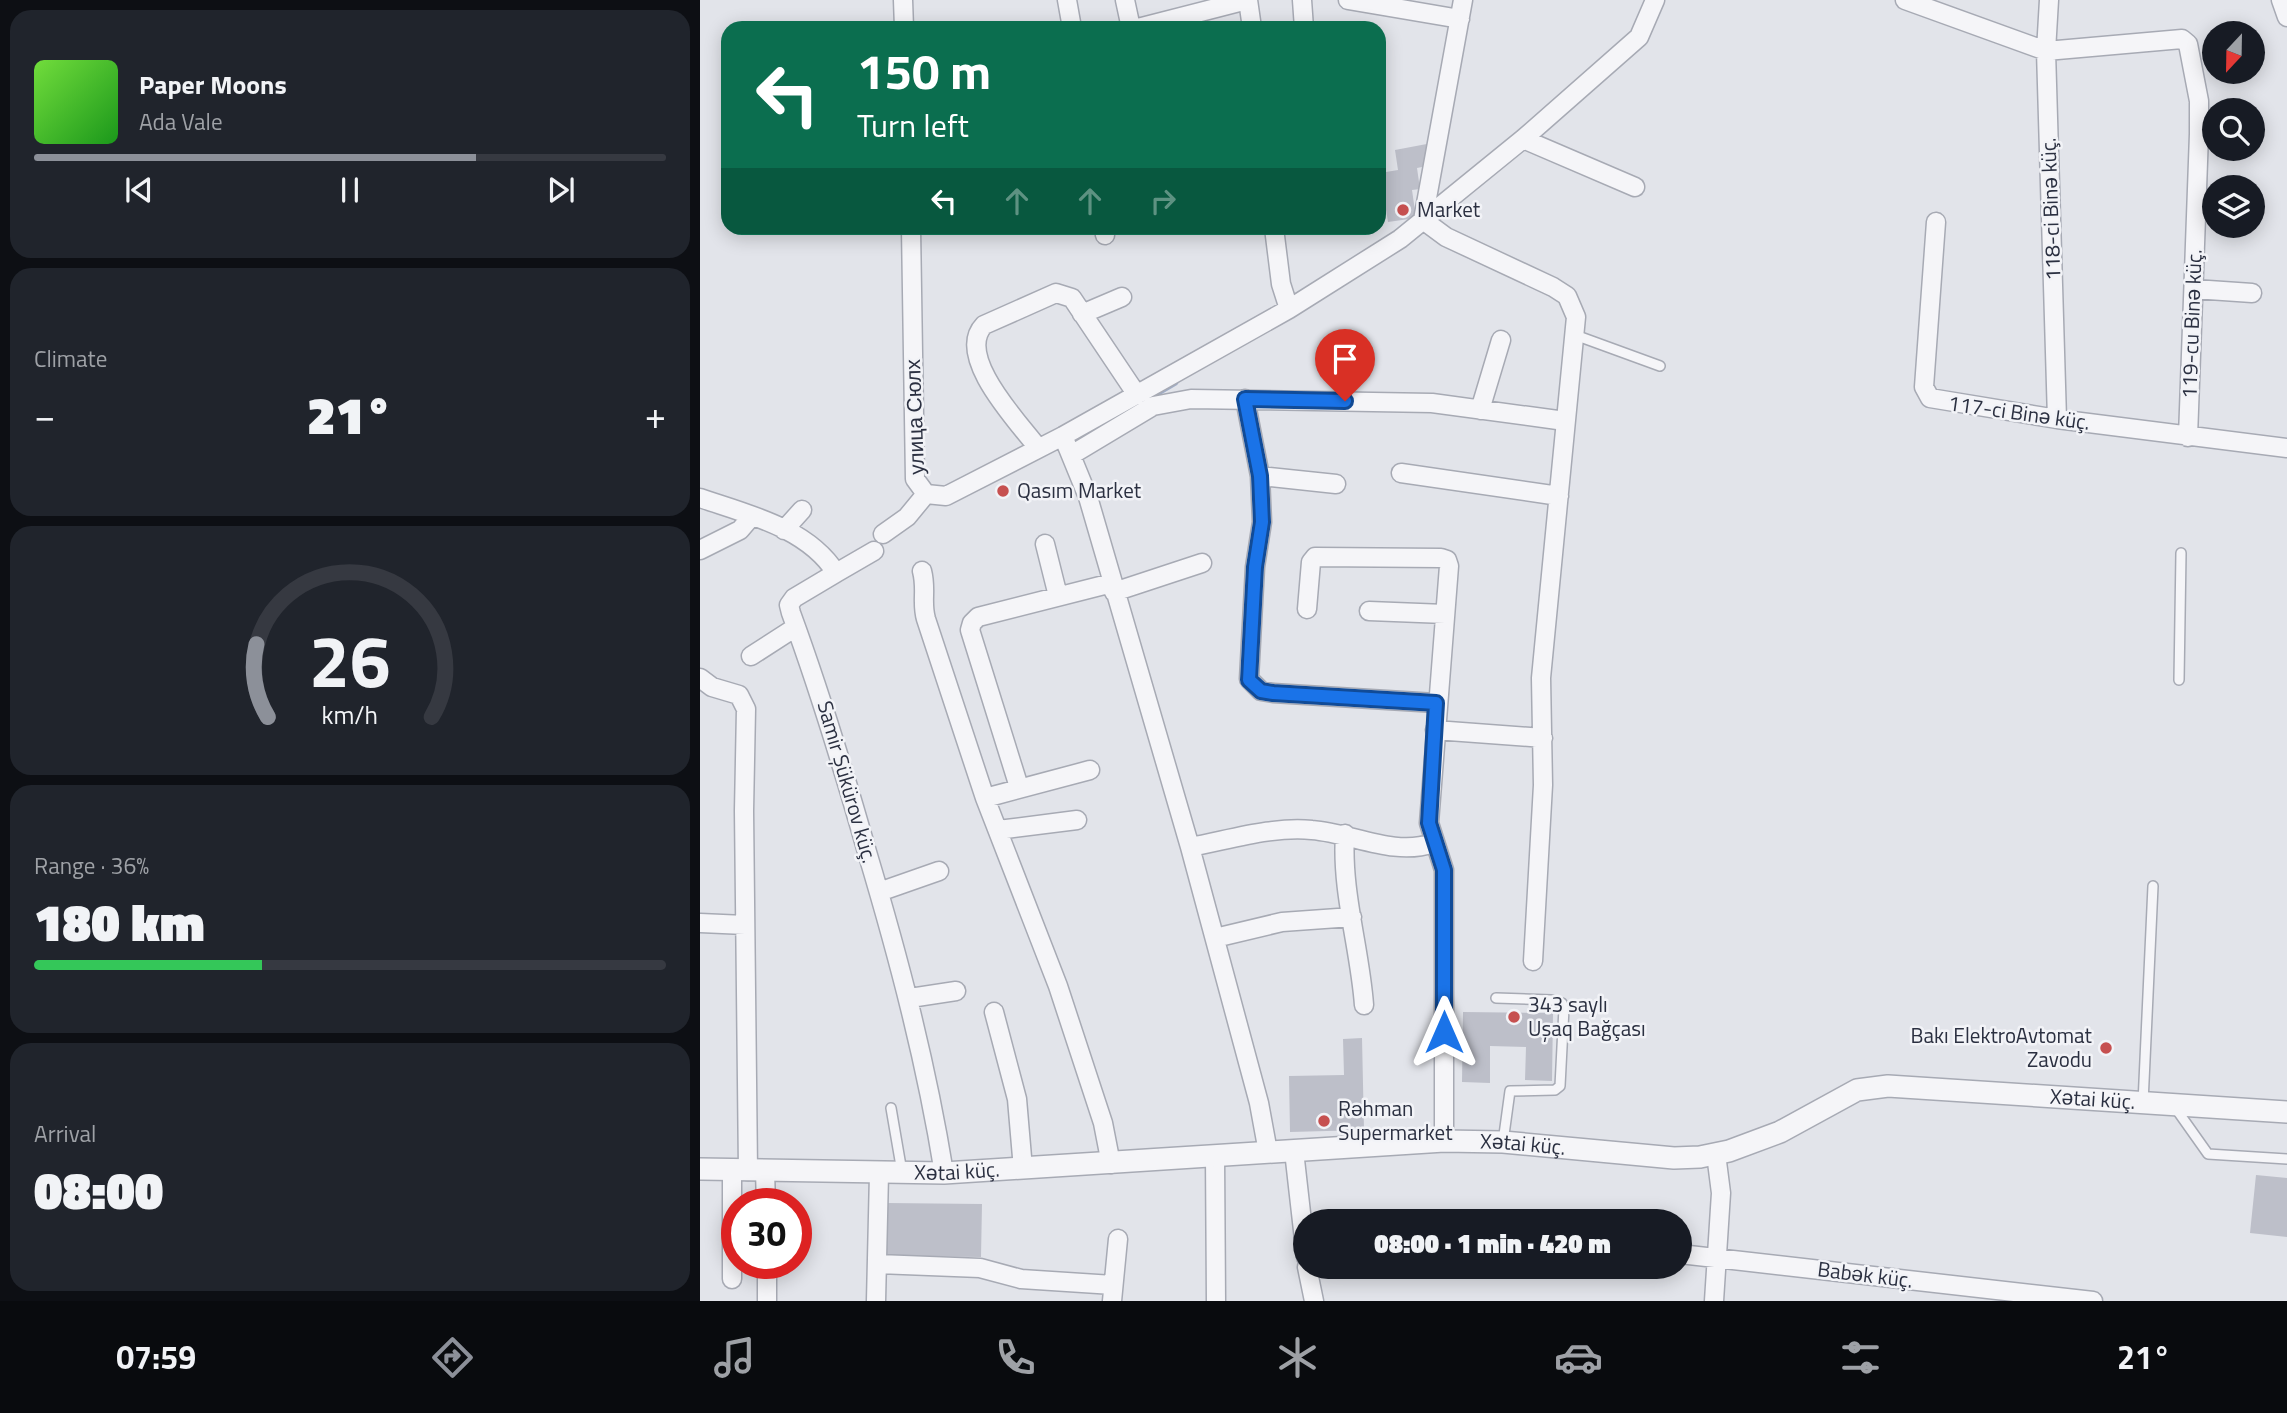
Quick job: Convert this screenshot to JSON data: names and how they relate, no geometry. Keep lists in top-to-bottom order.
{
  "streets": {
    "street": [
      "118-ci Binə küç.",
      "119-cu Binə küç.",
      "117-ci Binə küç.",
      "улица Сюлх",
      "Samir Şükürov küç.",
      "Xətai küç.",
      "Babək küç."
    ]
  },
  "crossings": [
    ["118-ci Binə küç.", "119-cu Binə küç."],
    ["118-ci Binə küç.", "117-ci Binə küç."],
    ["119-cu Binə küç.", "117-ci Binə küç."],
    ["Samir Şükürov küç.", "Xətai küç."]
  ],
  "places": [
    "Market",
    "Qasım Market",
    "343 saylı Uşaq Bağçası",
    "Bakı ElektroAvtomat Zavodu",
    "Rəhman Supermarket"
  ],
  "north": "bottom",
  "page": {
    "turn": ["150 m", "Turn left"],
    "song": ["Paper Moons", "Ada Vale"],
    "tile": [
      "Climate",
      ["Range · 36%", "180 km"],
      ["Arrival", "08:00"]
    ],
    "heat": ["−", "21°", "+"],
    "limit": "30",
    "trip": "08:00 · 1 min · 420 m",
    "tabs": ["07:59", "21°"],
    "gauge": ["26", "km/h"]
  }
}
